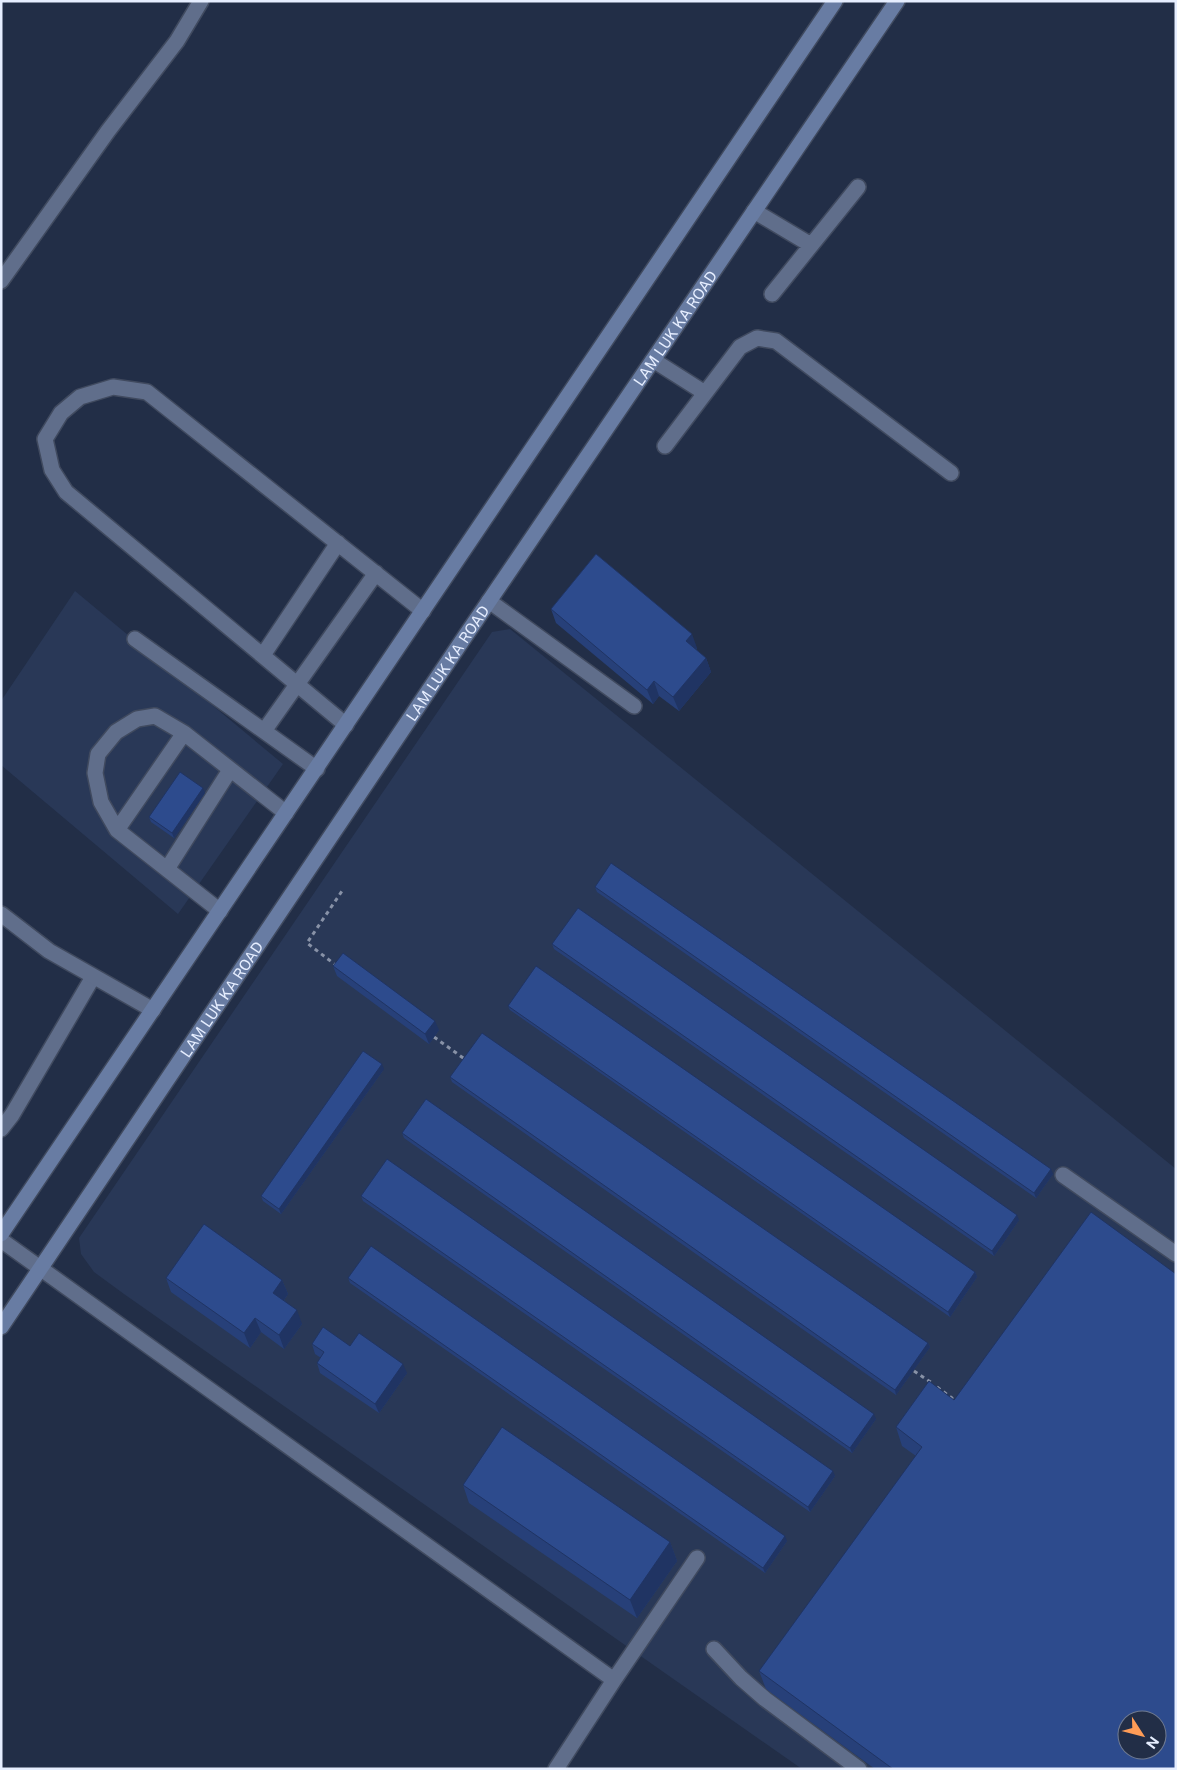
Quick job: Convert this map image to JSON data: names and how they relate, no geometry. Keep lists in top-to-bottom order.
{
  "streets": {
    "main road": ["LAM LUK KA ROAD"]
  },
  "north": "bottom right"
}
